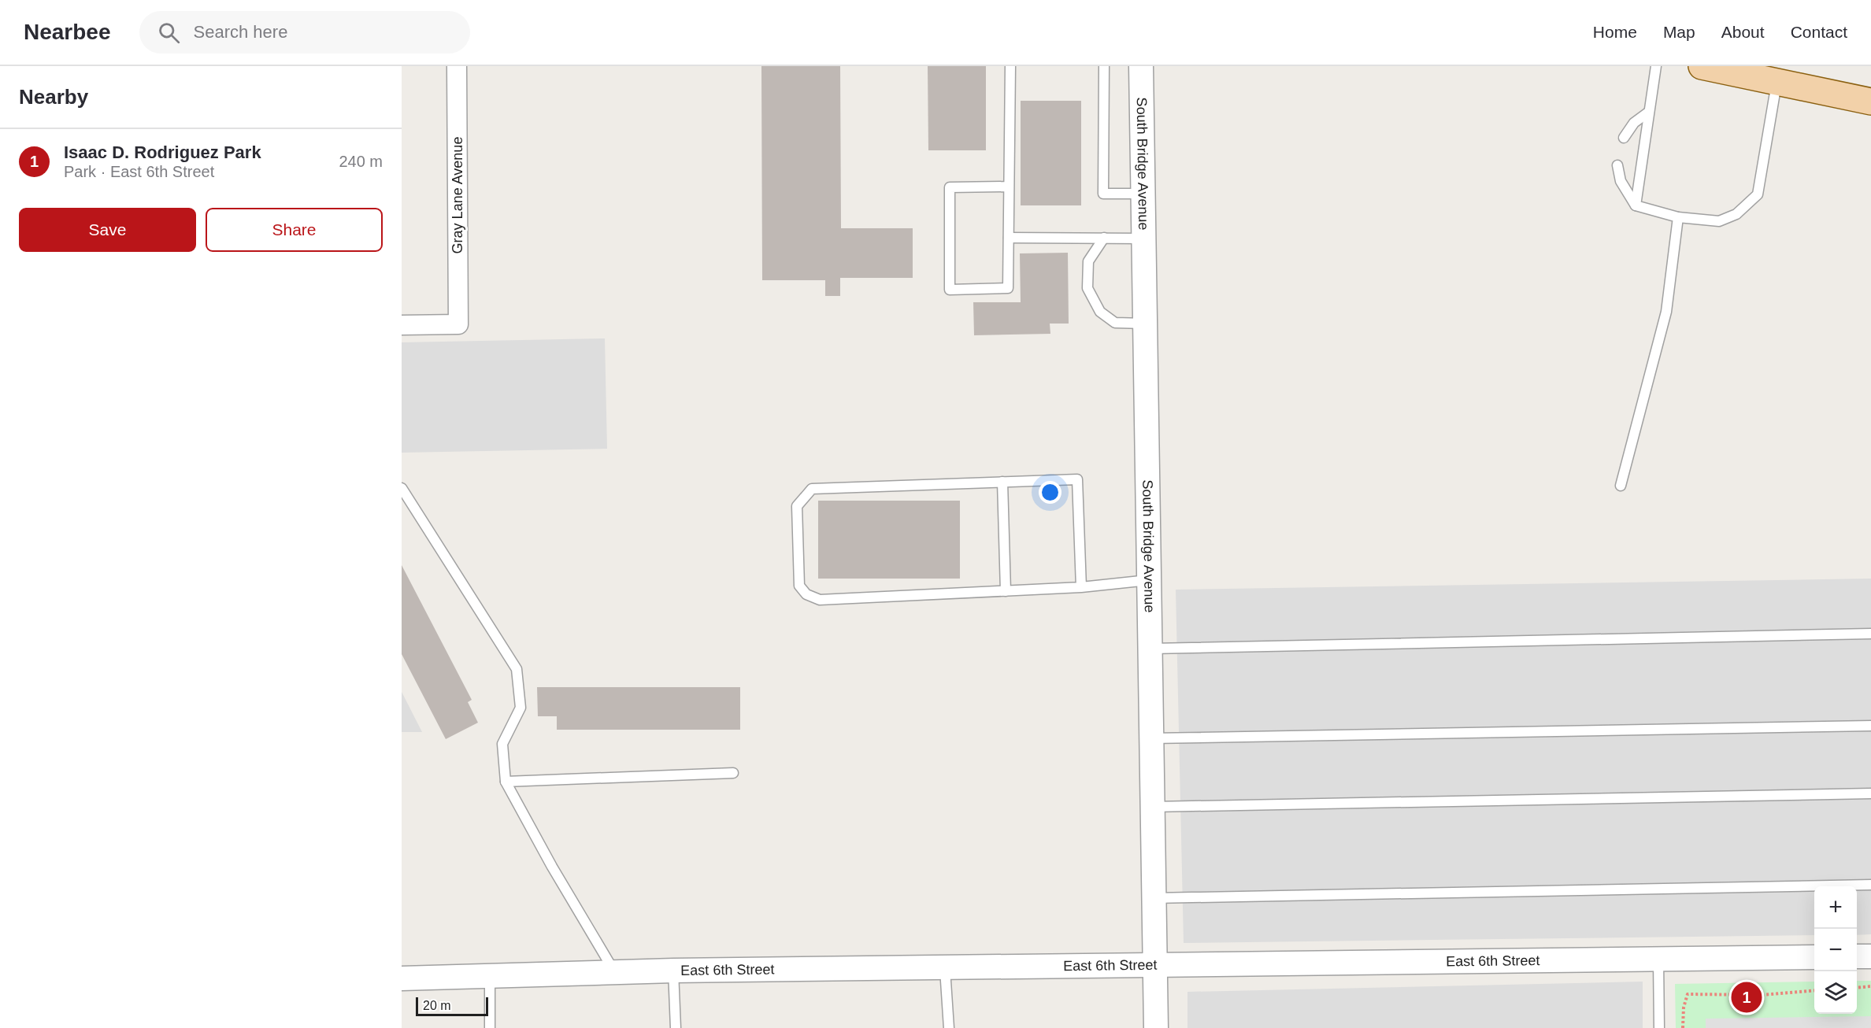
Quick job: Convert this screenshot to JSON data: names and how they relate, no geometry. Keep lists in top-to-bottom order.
{
  "streets": {
    "street": ["South Bridge Avenue", "Gray Lane Avenue", "East 6th Street"]
  },
  "crossings": [
    ["South Bridge Avenue", "East 6th Street"]
  ],
  "scale_bar": "20 m",
  "page": {
    "header": "Nearbee",
    "search": "Search here",
    "nav": [
      "Home",
      "Map",
      "About",
      "Contact"
    ],
    "heading": "Nearby",
    "list": [
      {
        "mark": "1",
        "name": "Isaac D. Rodriguez Park",
        "note": "Park · East 6th Street",
        "value": "240 m"
      }
    ],
    "buttons": ["Save", "Share"],
    "map_buttons": ["+", "−"],
    "pins": "1",
    "scale": "20 m"
  }
}
